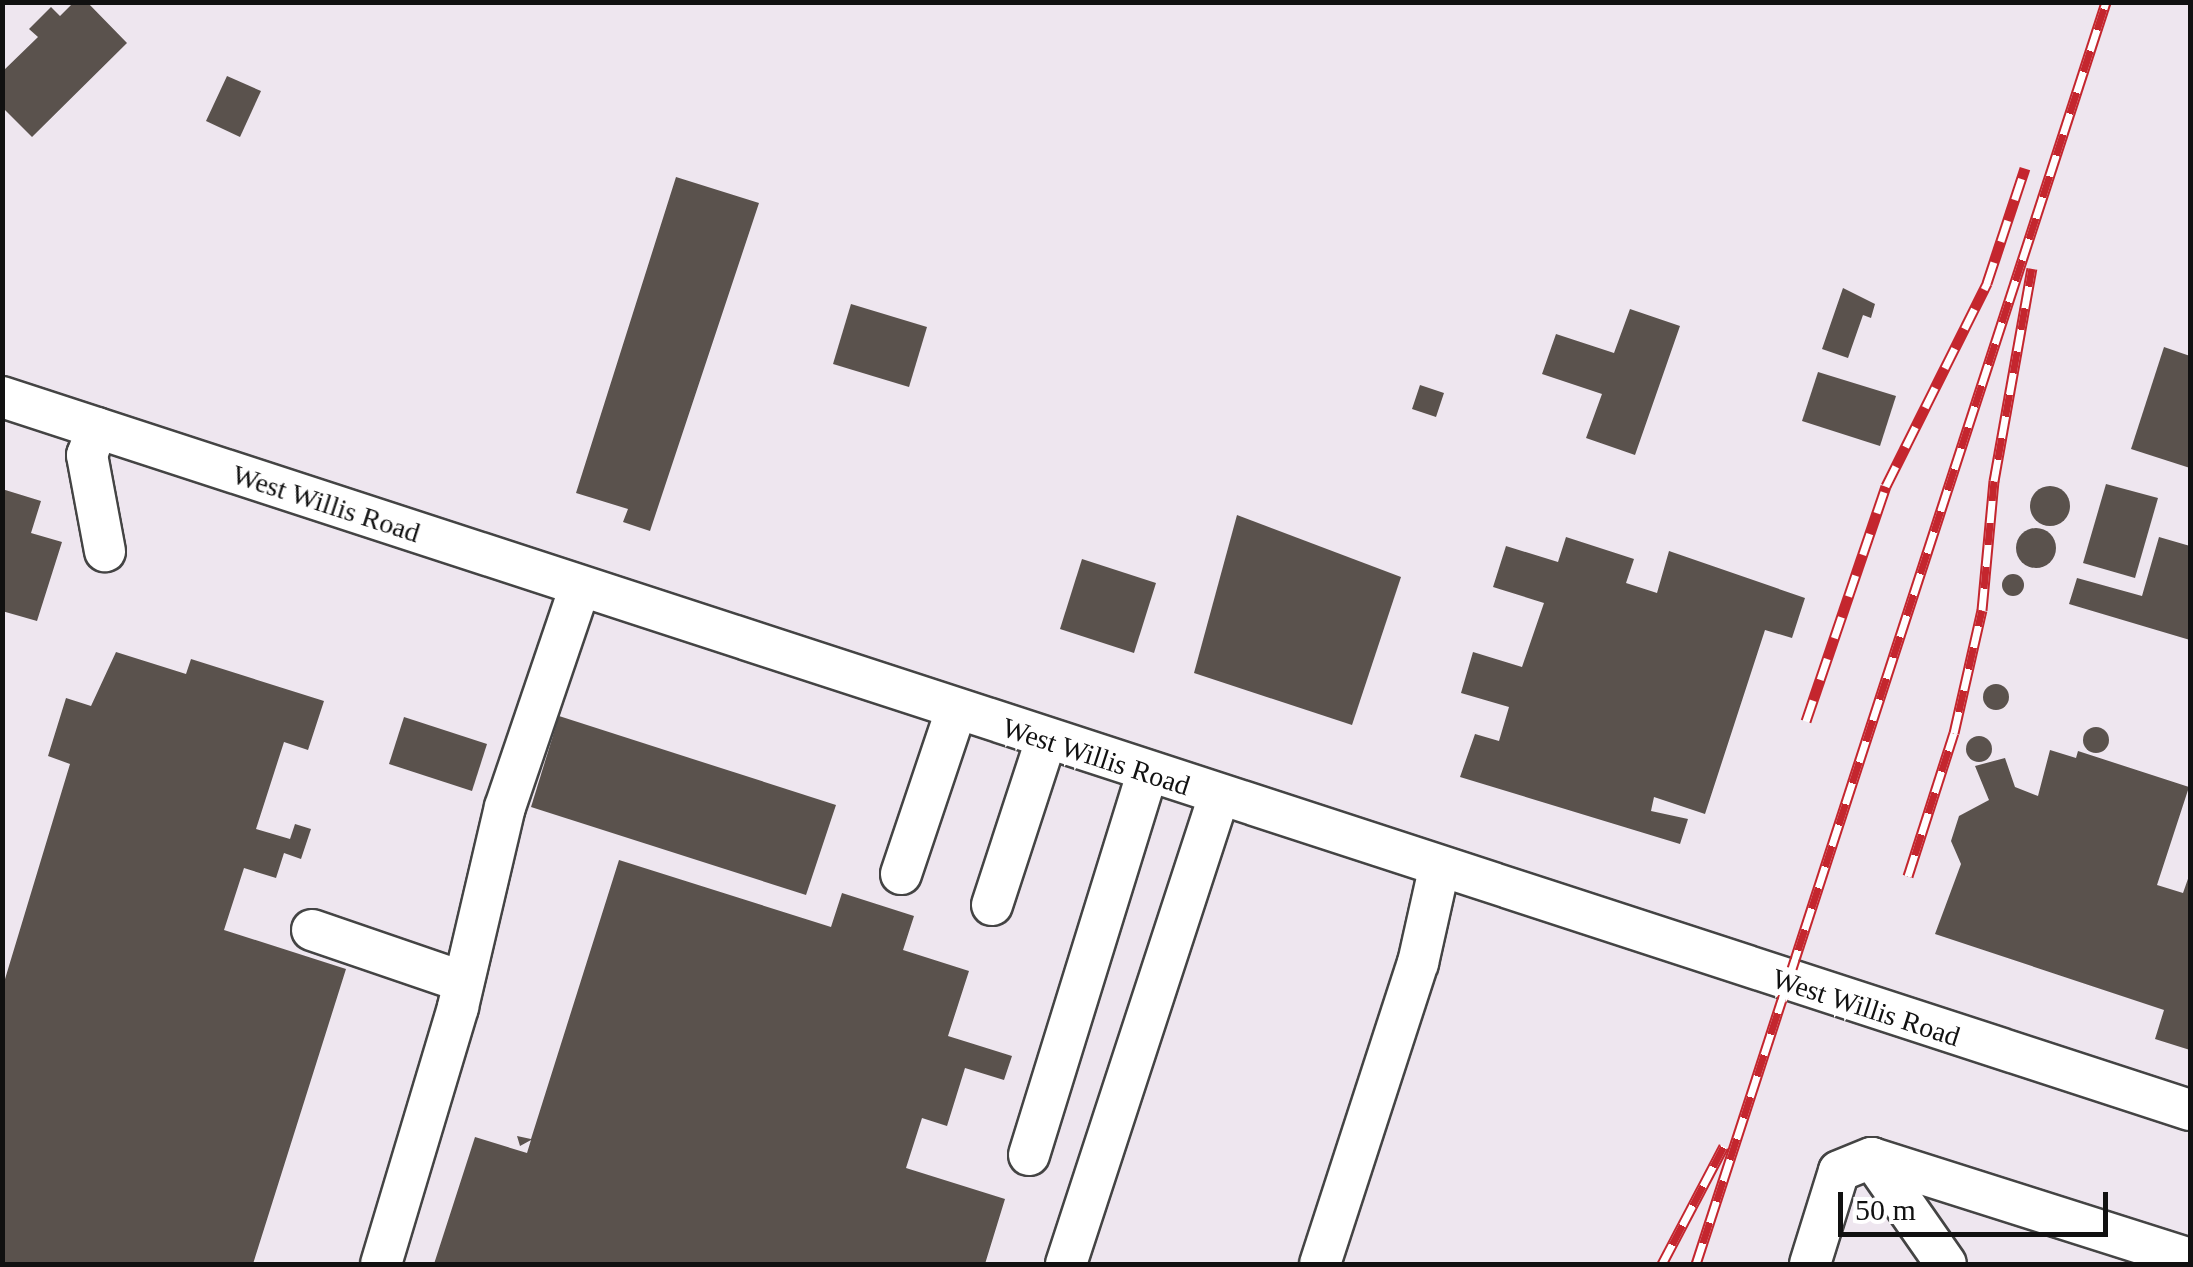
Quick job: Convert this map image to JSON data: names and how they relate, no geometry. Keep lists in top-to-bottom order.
{
  "streets": {
    "street": ["West Willis Road"]
  },
  "scale_bar": "50 m"
}
